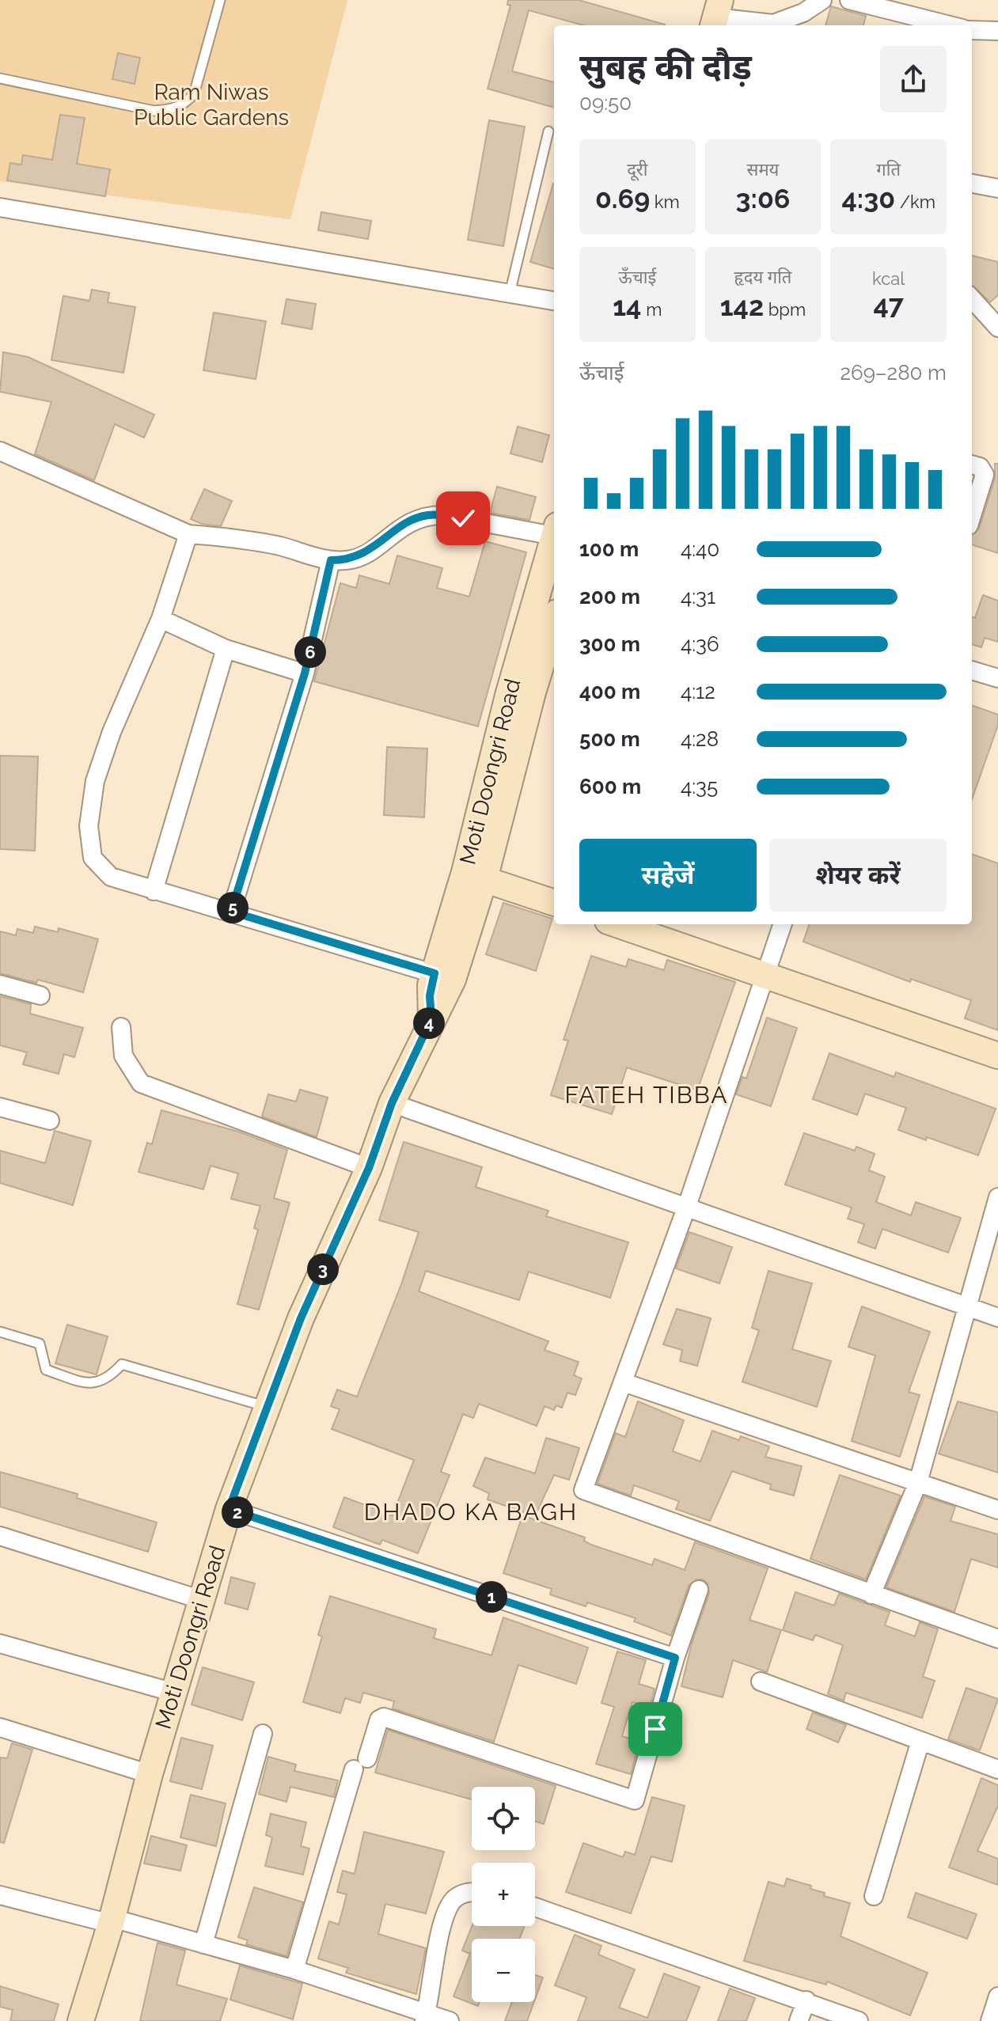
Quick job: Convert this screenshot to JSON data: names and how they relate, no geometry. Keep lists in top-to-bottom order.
{
  "streets": {
    "street": ["Moti Doongri Road"]
  },
  "districts": ["FATEH TIBBA", "DHADO KA BAGH"],
  "parks": ["Ram Niwas Public Gardens"],
  "page": {
    "heading": ["सुबह की दौड़", "09:50"],
    "stats": [
      ["दूरी", "0.69 km"],
      ["समय", "3:06"],
      ["गति", "4:30 /km"],
      ["ऊँचाई", "14 m"],
      ["हृदय गति", "142 bpm"],
      ["kcal", "47"]
    ],
    "chart": ["ऊँचाई", "269–280 m"],
    "list": [
      {
        "name": "100 m",
        "note": "4:40"
      },
      {
        "name": "200 m",
        "note": "4:31"
      },
      {
        "name": "300 m",
        "note": "4:36"
      },
      {
        "name": "400 m",
        "note": "4:12"
      },
      {
        "name": "500 m",
        "note": "4:28"
      },
      {
        "name": "600 m",
        "note": "4:35"
      }
    ],
    "pins": [
      "6",
      "5",
      "4",
      "3",
      "2",
      "1"
    ],
    "buttons": ["सहेजें", "शेयर करें"],
    "map_buttons": ["+", "−"]
  }
}
